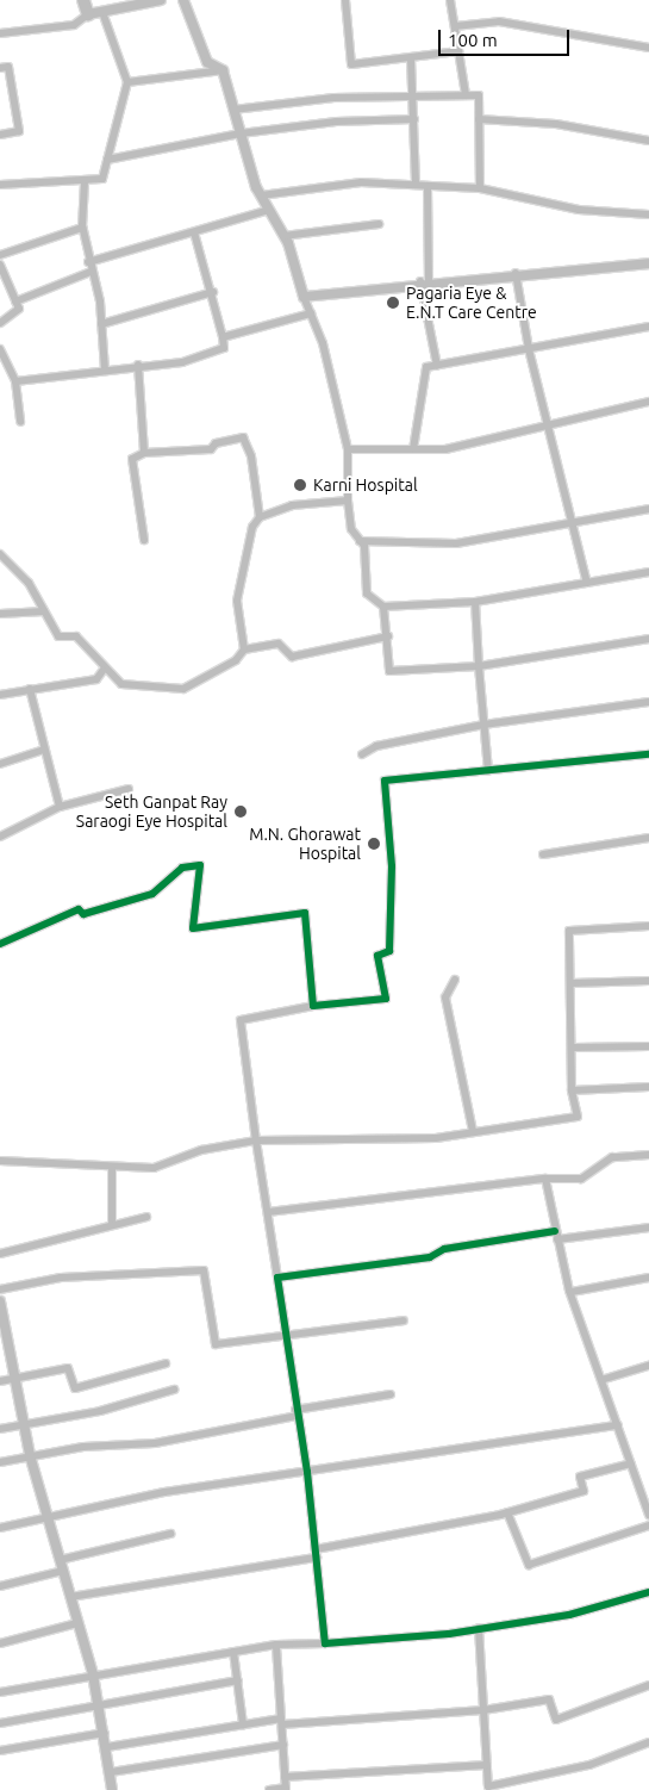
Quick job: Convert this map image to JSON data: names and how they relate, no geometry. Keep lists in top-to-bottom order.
{
  "places": [
    "Pagaria Eye & E.N.T Care Centre",
    "Karni Hospital",
    "Seth Ganpat Ray Saraogi Eye Hospital",
    "M.N. Ghorawat Hospital"
  ],
  "scale_bar": "100 m"
}
